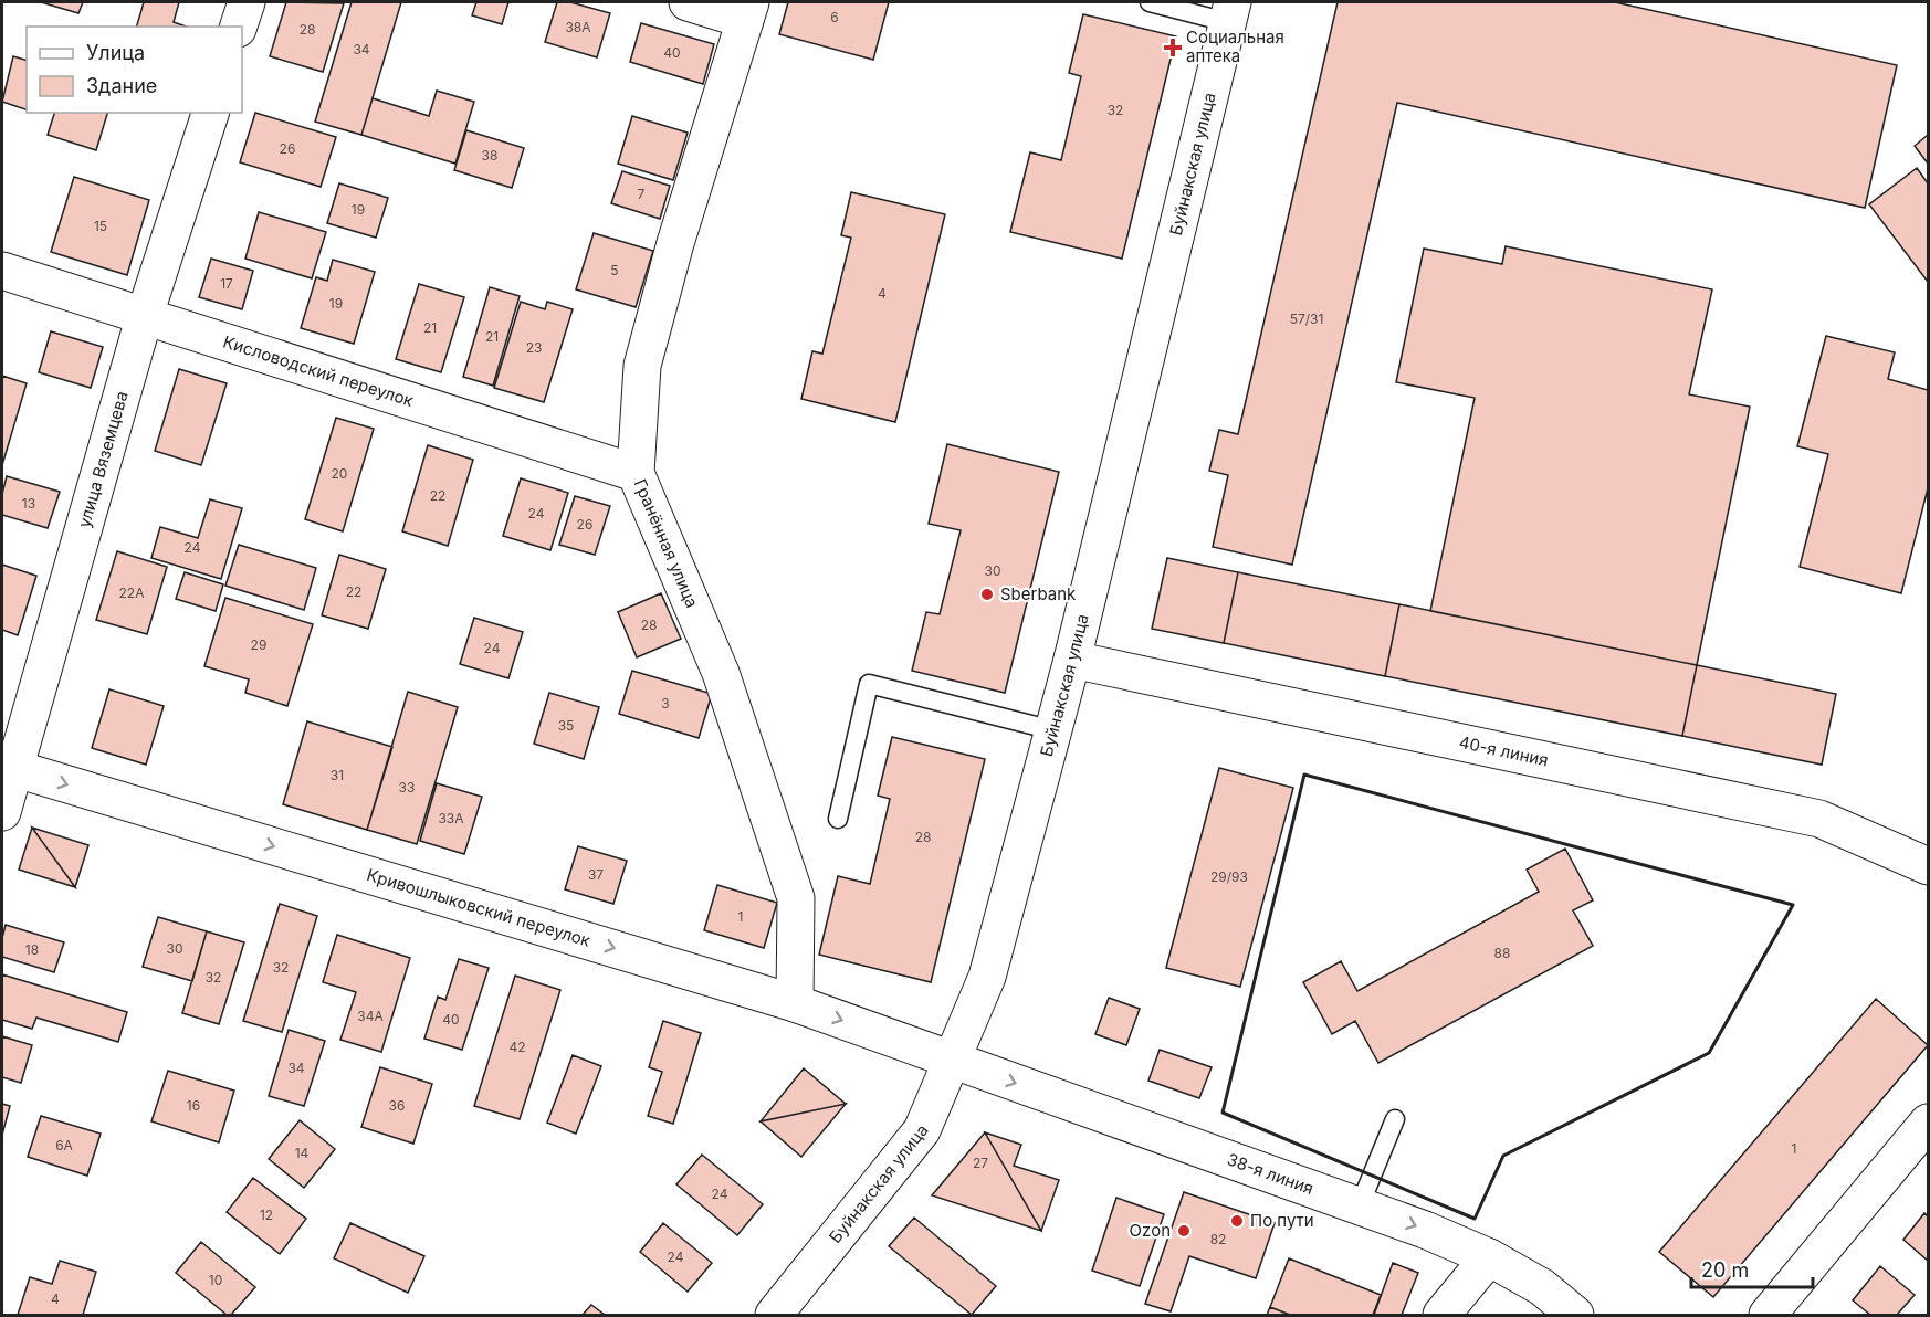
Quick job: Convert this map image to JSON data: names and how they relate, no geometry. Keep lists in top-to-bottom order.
{
  "streets": {
    "street": [
      "Буйнакская улица",
      "Кисловодский переулок",
      "улица Вяземцева",
      "Гранённая улица",
      "40-я линия",
      "Кривошлыковский переулок",
      "38-я линия"
    ]
  },
  "crossings": [
    ["Буйнакская улица", "40-я линия"],
    ["Буйнакская улица", "Кривошлыковский переулок"],
    ["Буйнакская улица", "38-я линия"],
    ["Кисловодский переулок", "улица Вяземцева"],
    ["Кисловодский переулок", "Гранённая улица"],
    ["улица Вяземцева", "Кривошлыковский переулок"],
    ["Гранённая улица", "Кривошлыковский переулок"],
    ["Кривошлыковский переулок", "38-я линия"]
  ],
  "one_way": ["Кривошлыковский переулок", "38-я линия"],
  "places": {
    "health": ["Социальная аптека"],
    "other": ["Sberbank", "По пути", "Ozon"]
  },
  "house_numbers": [
    "6",
    "38А",
    "28",
    "34",
    "40",
    "32",
    "26",
    "38",
    "7",
    "19",
    "15",
    "5",
    "17",
    "4",
    "19",
    "57/31",
    "21",
    "21",
    "23",
    "20",
    "22",
    "13",
    "24",
    "26",
    "24",
    "30",
    "22",
    "22А",
    "28",
    "29",
    "24",
    "3",
    "35",
    "31",
    "33",
    "33А",
    "28",
    "37",
    "29/93",
    "1",
    "30",
    "18",
    "88",
    "32",
    "32",
    "34А",
    "40",
    "42",
    "34",
    "16",
    "36",
    "6А",
    "1",
    "14",
    "27",
    "24",
    "12",
    "82",
    "24",
    "10",
    "4"
  ],
  "legend": ["Улица", "Здание"],
  "scale_bar": "20 m"
}
